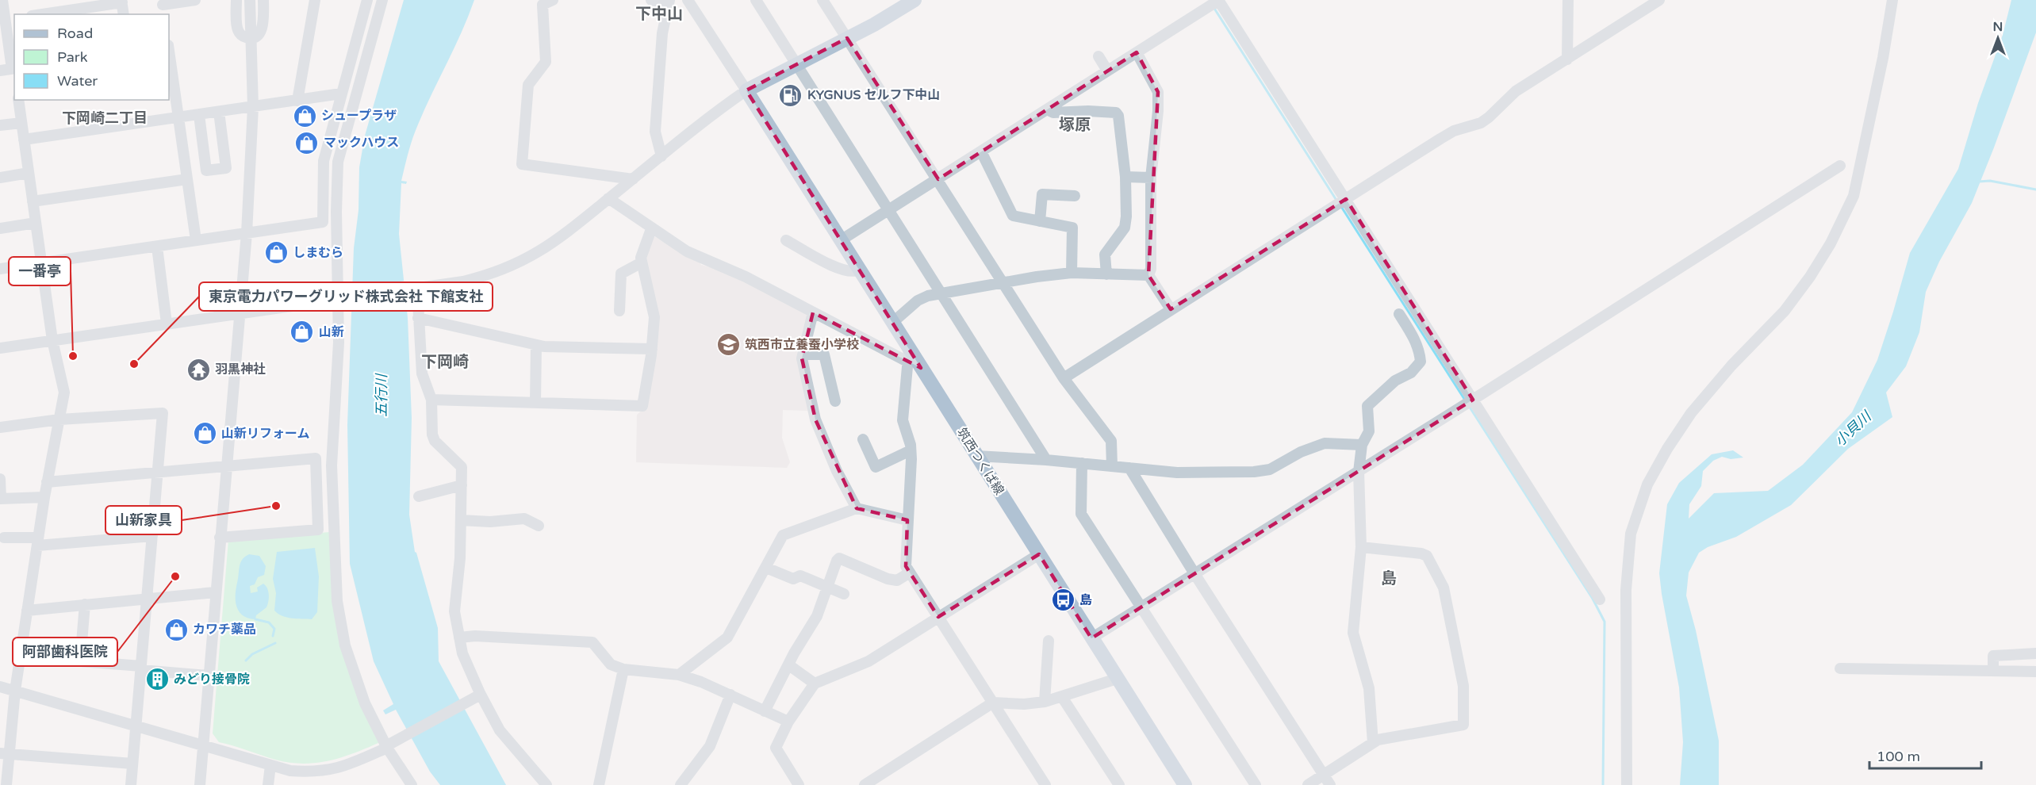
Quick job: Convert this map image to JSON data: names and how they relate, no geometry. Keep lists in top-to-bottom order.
{
  "streets": {
    "main road": ["筑西つくば線"]
  },
  "districts": [
    "下中山",
    "下岡崎二丁目",
    "塚原",
    "下岡崎",
    "島"
  ],
  "water": ["五行川", "小貝川"],
  "places": {
    "fuel station": ["KYGNUS セルフ下中山"],
    "shop": [
      "シュープラザ",
      "マックハウス",
      "しまむら",
      "山新",
      "山新リフォーム",
      "カワチ薬品"
    ],
    "school or university": ["筑西市立養蚕小学校"],
    "other": [
      "一番亭",
      "東京電力パワーグリッド株式会社 下館支社",
      "山新家具",
      "阿部歯科医院"
    ],
    "temple": ["羽黒神社"],
    "bus stop": ["島"],
    "building": ["みどり接骨院"]
  },
  "legend": ["Road", "Park", "Water"],
  "scale_bar": "100 m",
  "north": "top"
}
